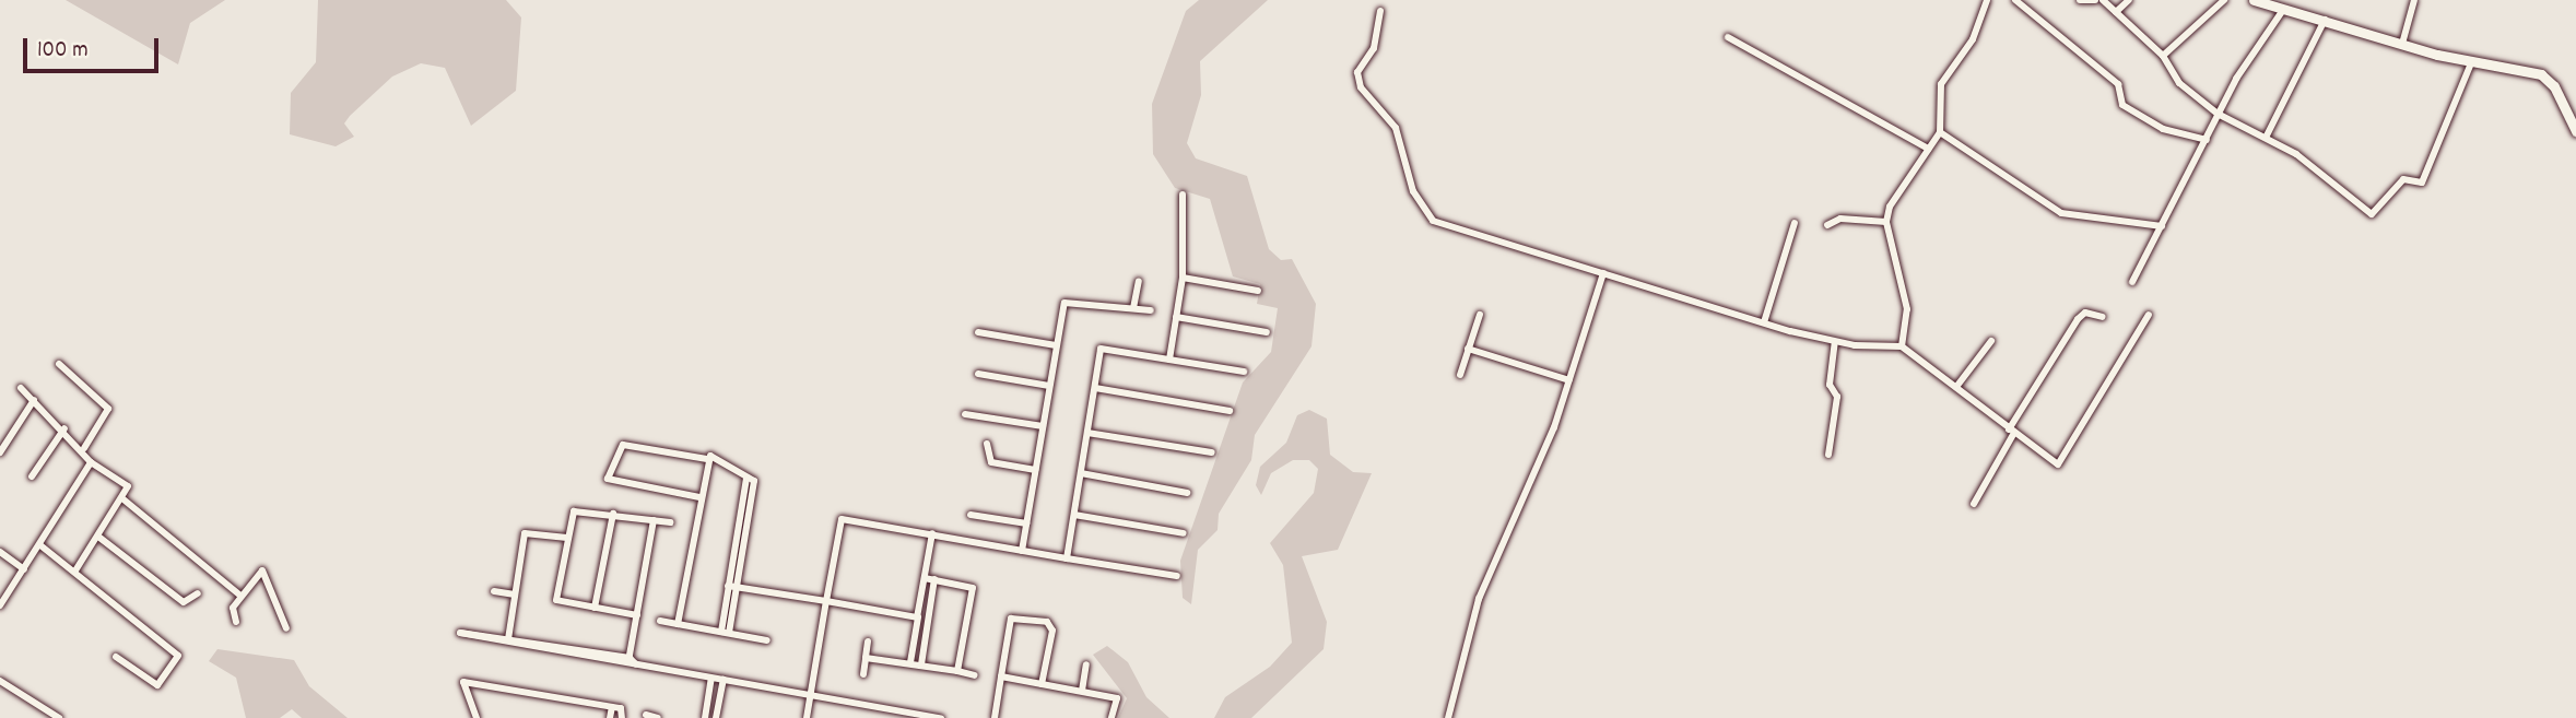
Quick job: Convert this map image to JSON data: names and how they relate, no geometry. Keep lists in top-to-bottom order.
{
  "scale_bar": "100 m"
}
